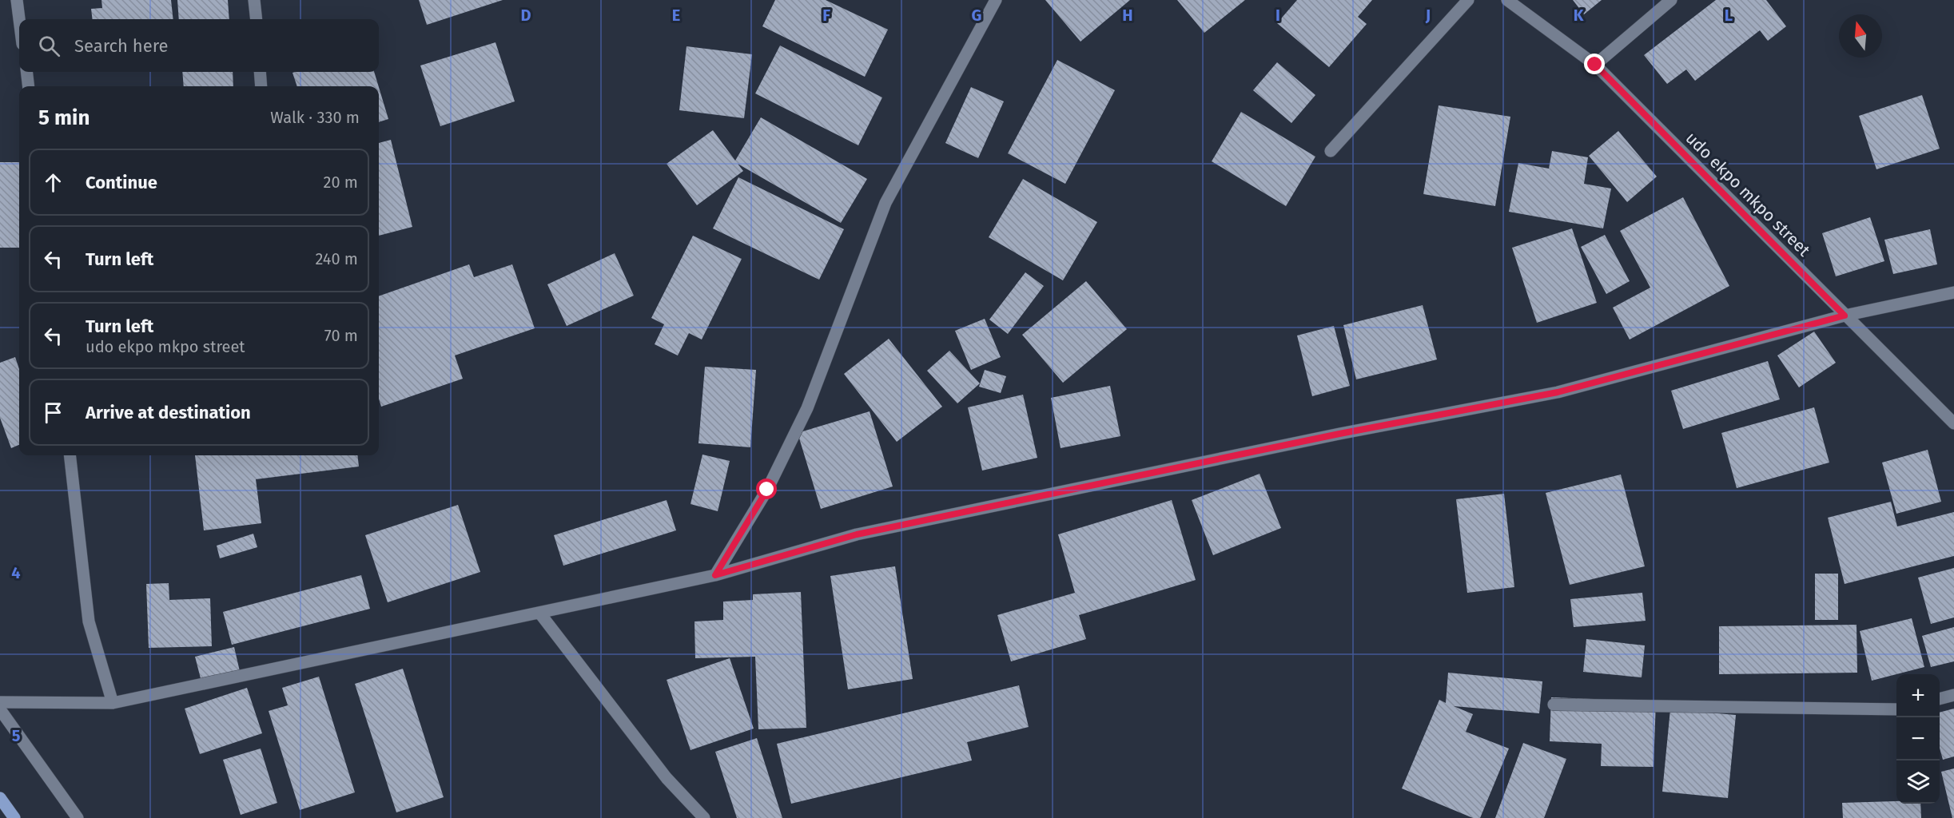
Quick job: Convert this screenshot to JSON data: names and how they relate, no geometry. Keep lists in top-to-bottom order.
{
  "streets": {
    "street": ["udo ekpo mkpo street"]
  },
  "north": "top",
  "page": {
    "search": "Search here",
    "heading": ["5 min", "Walk · 330 m"],
    "list": [
      ["Continue", "20 m"],
      ["Turn left", "240 m"],
      ["Turn left", "udo ekpo mkpo street", "70 m"],
      "Arrive at destination"
    ],
    "map_buttons": ["+", "−"]
  },
  "grid": {
    "columns": [
      "D",
      "E",
      "F",
      "G",
      "H",
      "I",
      "J",
      "K",
      "L"
    ],
    "rows": ["4", "5"]
  }
}
